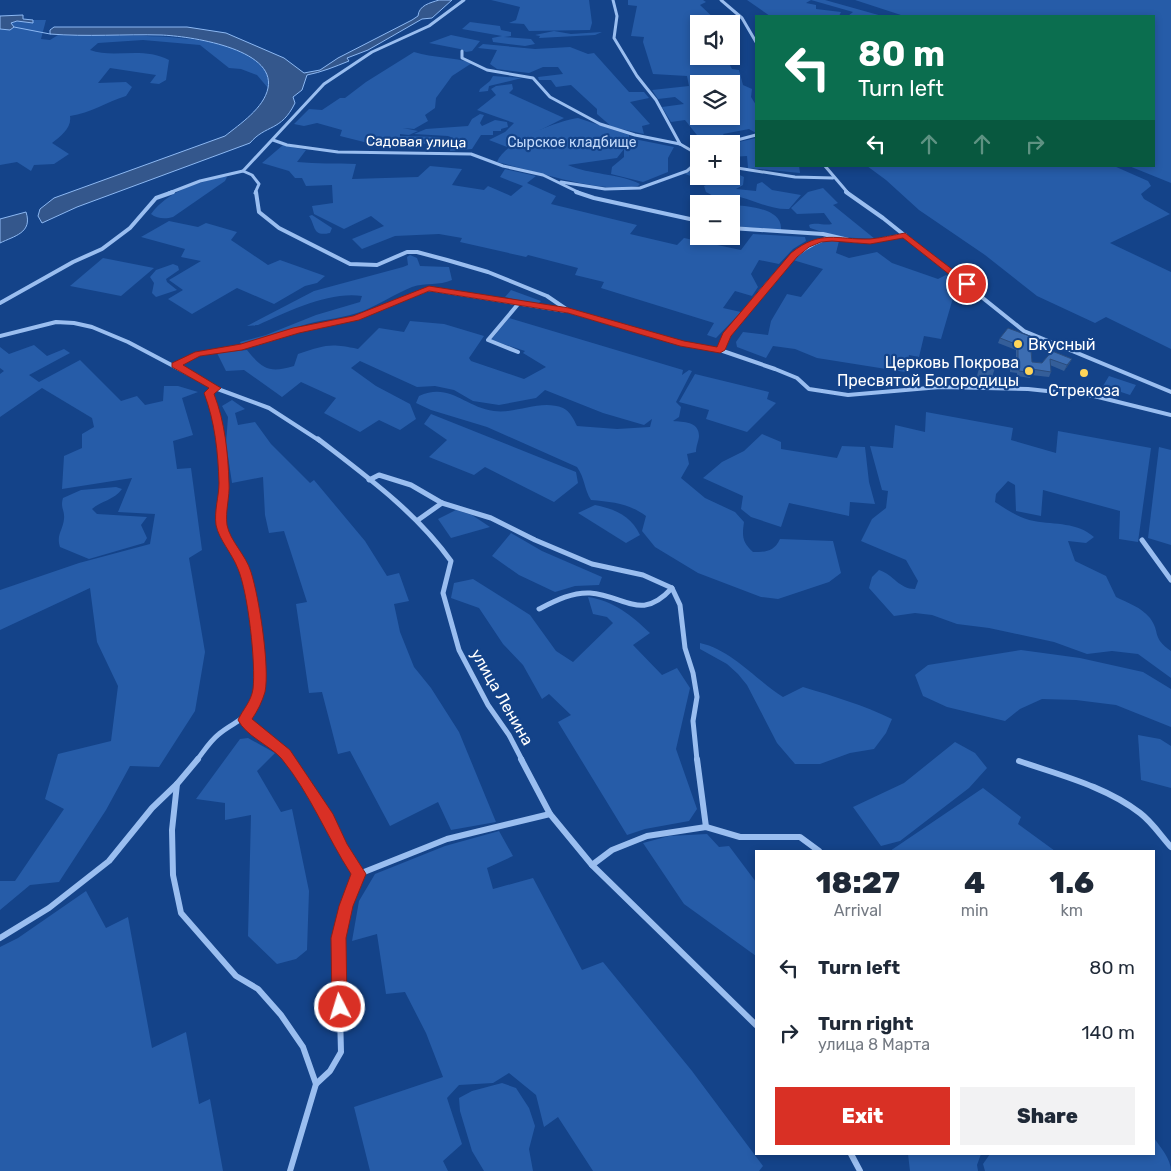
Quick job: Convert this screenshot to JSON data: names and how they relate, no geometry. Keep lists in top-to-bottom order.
{
  "streets": {
    "street": ["Садовая улица", "улица Ленина"]
  },
  "parks": ["Сырское кладбище"],
  "places": ["Вкусный", "Церковь Покрова Пресвятой Богородицы", "Стрекоза"],
  "page": {
    "map_buttons": ["+", "−"],
    "turn": ["80 m", "Turn left"],
    "eta": [
      "18:27",
      "Arrival",
      "4",
      "min",
      "1.6",
      "km"
    ],
    "list": [
      {
        "name": "Turn left",
        "value": "80 m"
      },
      {
        "name": "Turn right",
        "note": "улица 8 Марта",
        "value": "140 m"
      }
    ],
    "buttons": ["Exit", "Share"]
  }
}
